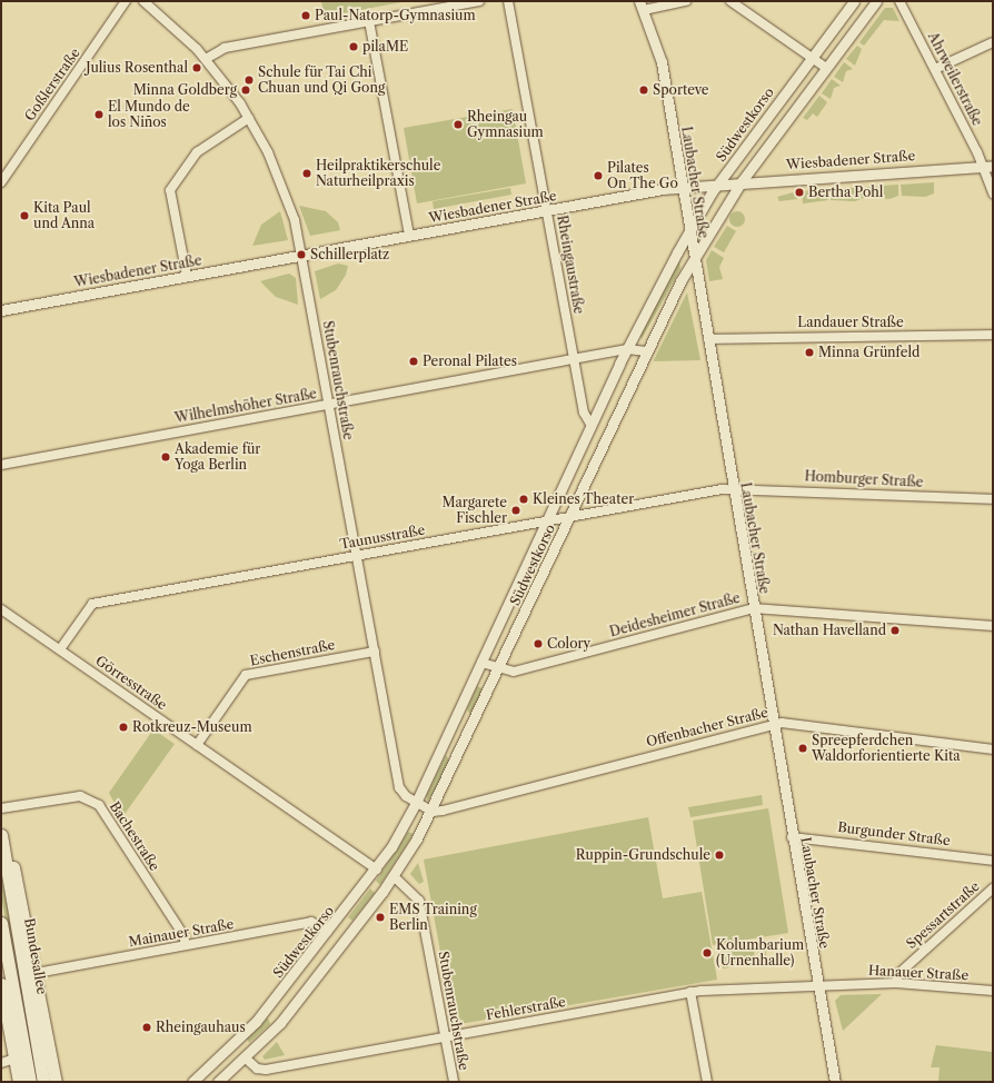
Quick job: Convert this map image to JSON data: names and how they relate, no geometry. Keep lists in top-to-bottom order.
{
  "streets": {
    "main road": ["Bundesallee"],
    "street": [
      "Ahrweilerstraße",
      "Goßlerstraße",
      "Südwestkorso",
      "Wiesbadener Straße",
      "Laubacher Straße",
      "Rheingaustraße",
      "Landauer Straße",
      "Stubenrauchstraße",
      "Wilhelmshöher Straße",
      "Homburger Straße",
      "Taunusstraße",
      "Deidesheimer Straße",
      "Eschenstraße",
      "Görresstraße",
      "Offenbacher Straße",
      "Burgunder Straße",
      "Bachestraße",
      "Spessartstraße",
      "Mainauer Straße",
      "Hanauer Straße",
      "Fehlerstraße"
    ]
  },
  "crossings": [
    ["Ahrweilerstraße", "Wiesbadener Straße"],
    ["Südwestkorso", "Wiesbadener Straße"],
    ["Südwestkorso", "Laubacher Straße"],
    ["Südwestkorso", "Rheingaustraße"],
    ["Südwestkorso", "Stubenrauchstraße"],
    ["Südwestkorso", "Wilhelmshöher Straße"],
    ["Südwestkorso", "Taunusstraße"],
    ["Südwestkorso", "Deidesheimer Straße"],
    ["Südwestkorso", "Görresstraße"],
    ["Südwestkorso", "Offenbacher Straße"],
    ["Südwestkorso", "Mainauer Straße"],
    ["Südwestkorso", "Fehlerstraße"],
    ["Wiesbadener Straße", "Laubacher Straße"],
    ["Wiesbadener Straße", "Rheingaustraße"],
    ["Wiesbadener Straße", "Stubenrauchstraße"],
    ["Laubacher Straße", "Landauer Straße"],
    ["Laubacher Straße", "Homburger Straße"],
    ["Laubacher Straße", "Taunusstraße"],
    ["Laubacher Straße", "Deidesheimer Straße"],
    ["Laubacher Straße", "Offenbacher Straße"],
    ["Laubacher Straße", "Burgunder Straße"],
    ["Laubacher Straße", "Hanauer Straße"],
    ["Laubacher Straße", "Fehlerstraße"],
    ["Rheingaustraße", "Wilhelmshöher Straße"],
    ["Stubenrauchstraße", "Wilhelmshöher Straße"],
    ["Stubenrauchstraße", "Taunusstraße"],
    ["Stubenrauchstraße", "Eschenstraße"],
    ["Stubenrauchstraße", "Fehlerstraße"],
    ["Homburger Straße", "Taunusstraße"],
    ["Taunusstraße", "Görresstraße"],
    ["Eschenstraße", "Görresstraße"],
    ["Bachestraße", "Mainauer Straße"],
    ["Spessartstraße", "Hanauer Straße"],
    ["Hanauer Straße", "Fehlerstraße"]
  ],
  "places": [
    "Paul-Natorp-Gymnasium",
    "pilaME",
    "Julius Rosenthal",
    "Schule für Tai Chi Chuan und Qi Gong",
    "Minna Goldberg",
    "Sporteve",
    "El Mundo de los Niños",
    "Rheingau Gymnasium",
    "Heilpraktikerschule Naturheilpraxis",
    "Pilates On The Go",
    "Bertha Pohl",
    "Kita Paul und Anna",
    "Schillerplatz",
    "Minna Grünfeld",
    "Peronal Pilates",
    "Akademie für Yoga Berlin",
    "Kleines Theater",
    "Margarete Fischler",
    "Nathan Havelland",
    "Colory",
    "Rotkreuz-Museum",
    "Spreepferdchen Waldorforientierte Kita",
    "Ruppin-Grundschule",
    "EMS Training Berlin",
    "Kolumbarium (Urnenhalle)",
    "Rheingauhaus"
  ]
}
